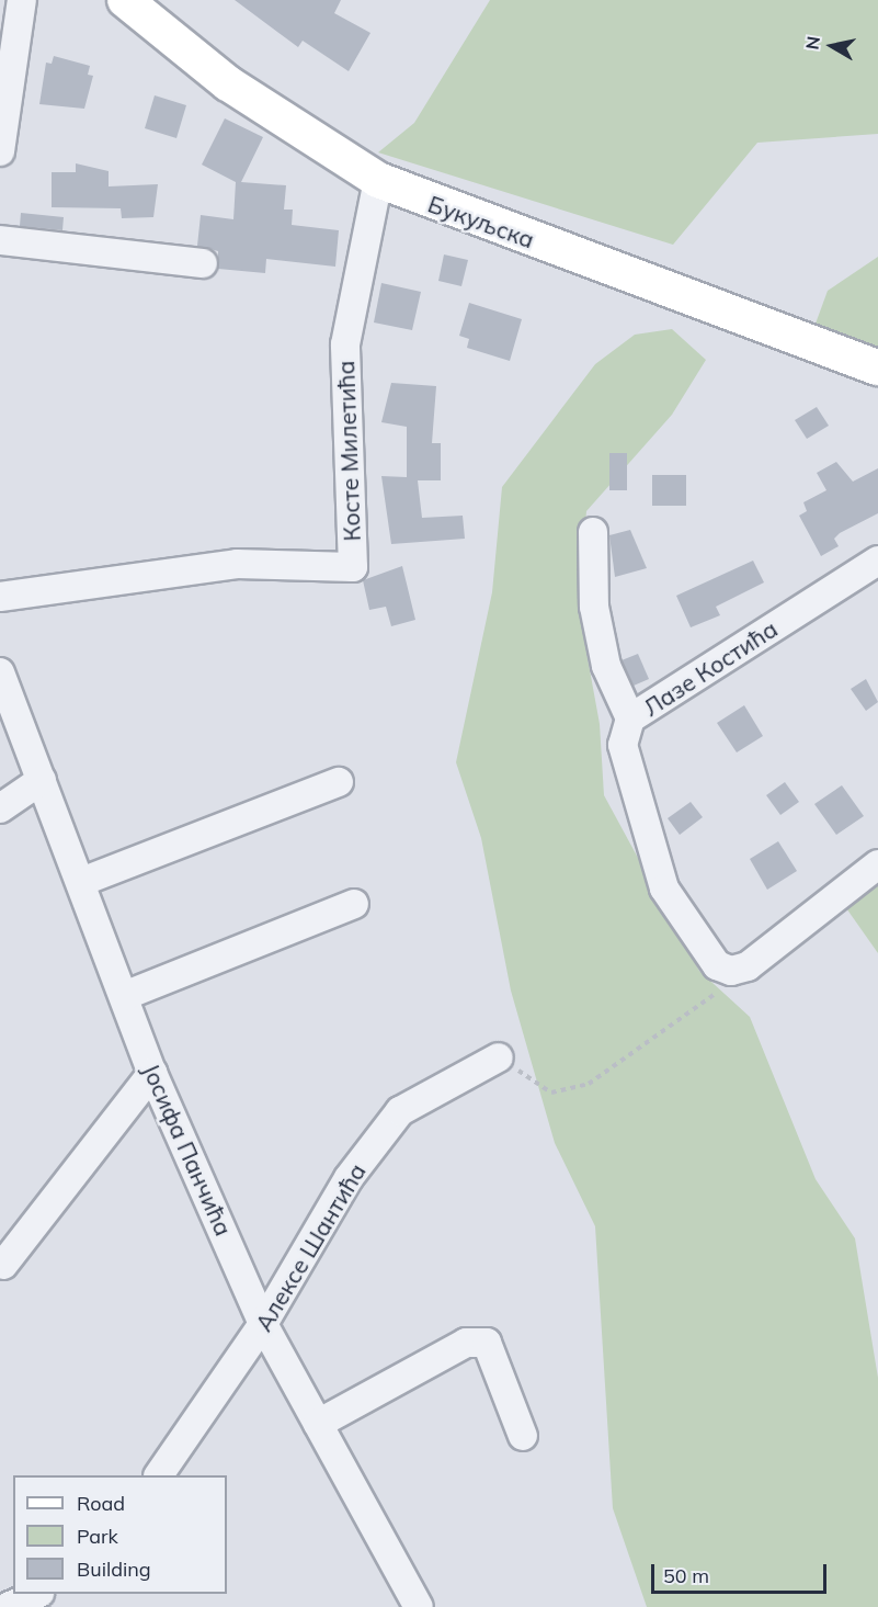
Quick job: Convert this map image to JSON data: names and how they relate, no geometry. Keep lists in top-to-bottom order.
{
  "streets": {
    "main road": ["Букуљска"],
    "street": [
      "Косте Милетића",
      "Лазе Костића",
      "Јосифа Панчића",
      "Алексе Шантића"
    ]
  },
  "crossings": [
    ["Букуљска", "Косте Милетића"],
    ["Јосифа Панчића", "Алексе Шантића"]
  ],
  "legend": ["Road", "Park", "Building"],
  "scale_bar": "50 m",
  "north": "left"
}
